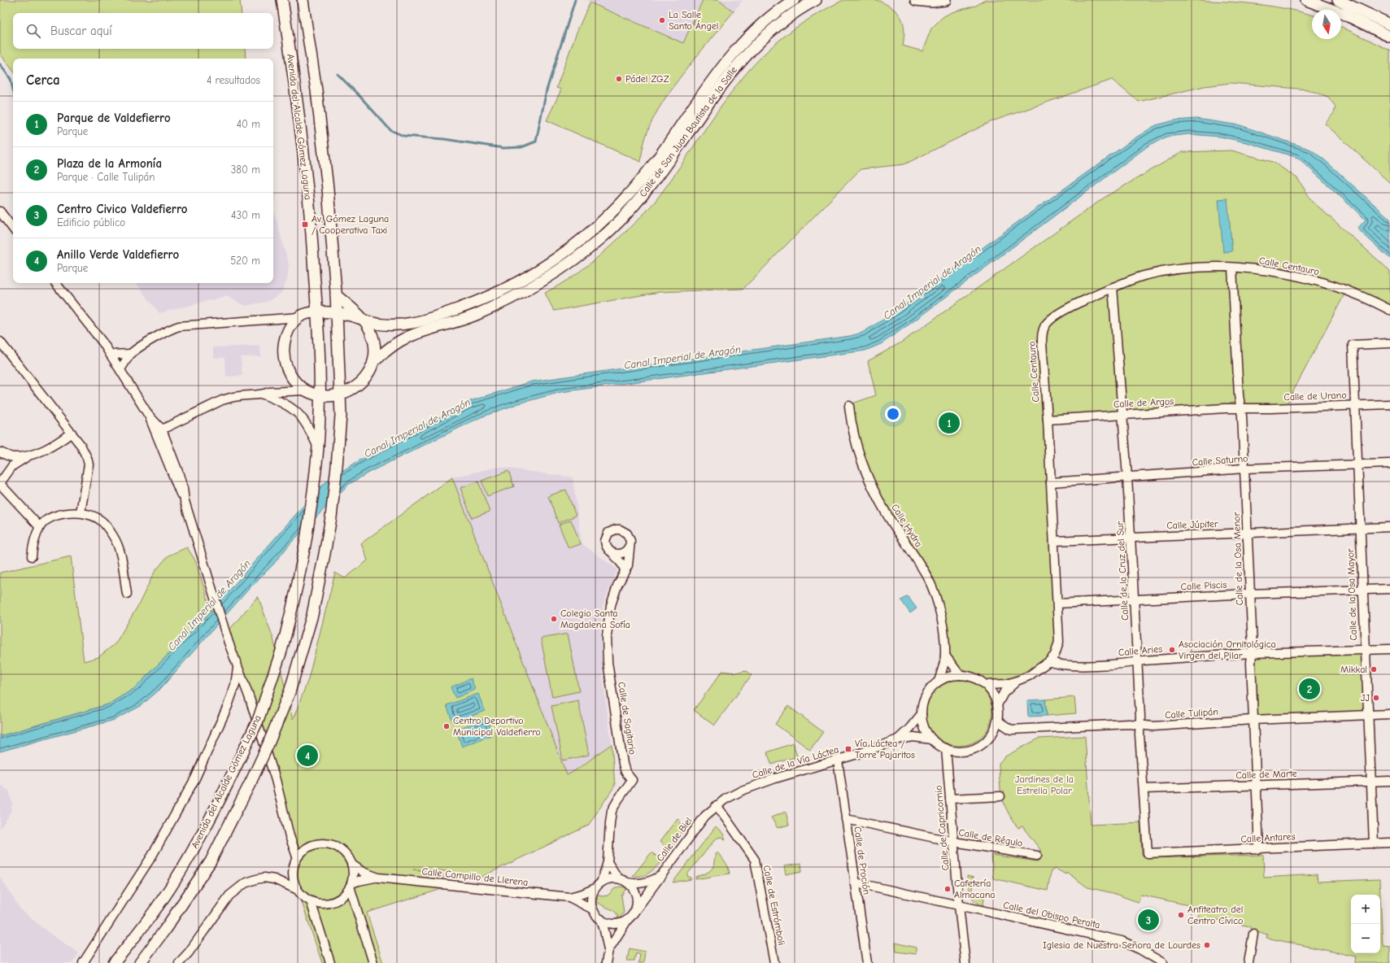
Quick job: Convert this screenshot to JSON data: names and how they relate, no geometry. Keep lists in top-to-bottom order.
{
  "streets": {
    "main road": ["Avenida del Alcalde Gómez Laguna", "Calle de San Juan Bautista de la Salle"],
    "street": [
      "Calle Centauro",
      "Calle de Urano",
      "Calle de Argos",
      "Calle Saturno",
      "Calle Júpiter",
      "Calle Hydra",
      "Calle de la Osa Menor",
      "Calle de la Cruz del Sur",
      "Calle Piscis",
      "Calle de la Osa Mayor",
      "Calle Aries",
      "Calle Tulipán",
      "Calle de Sagitario",
      "Calle de la Vía Láctea",
      "Calle de Marte",
      "Calle de Capricornio",
      "Calle de Régulo",
      "Calle Antares",
      "Calle de Biel",
      "Calle de Proción",
      "Calle Campillo de Llerena",
      "Calle de Estrómboli",
      "Calle del Obispo Peralta"
    ]
  },
  "crossings": [
    ["Calle Centauro", "Calle de Argos"],
    ["Calle Centauro", "Calle Saturno"],
    ["Calle Centauro", "Calle Júpiter"],
    ["Calle Centauro", "Calle Hydra"],
    ["Calle Centauro", "Calle de la Osa Menor"],
    ["Calle Centauro", "Calle de la Cruz del Sur"],
    ["Calle Centauro", "Calle Piscis"],
    ["Calle Centauro", "Calle Aries"],
    ["Calle Centauro", "Calle Tulipán"],
    ["Calle Centauro", "Calle de la Vía Láctea"],
    ["Calle Centauro", "Calle de Capricornio"],
    ["Calle de Urano", "Calle de Argos"],
    ["Calle de Urano", "Calle de la Osa Menor"],
    ["Calle de Urano", "Calle de la Osa Mayor"],
    ["Calle de Argos", "Calle de la Osa Menor"],
    ["Calle de Argos", "Calle de la Cruz del Sur"],
    ["Calle Saturno", "Calle de la Osa Menor"],
    ["Calle Saturno", "Calle de la Cruz del Sur"],
    ["Calle Saturno", "Calle de la Osa Mayor"],
    ["Calle Júpiter", "Calle de la Osa Menor"],
    ["Calle Júpiter", "Calle de la Cruz del Sur"],
    ["Calle Júpiter", "Calle de la Osa Mayor"],
    ["Calle Hydra", "Calle Tulipán"],
    ["Calle Hydra", "Calle de la Vía Láctea"],
    ["Calle Hydra", "Calle de Capricornio"],
    ["Calle de la Osa Menor", "Calle Piscis"],
    ["Calle de la Osa Menor", "Calle Aries"],
    ["Calle de la Osa Menor", "Calle Tulipán"],
    ["Calle de la Osa Menor", "Calle de Marte"],
    ["Calle de la Osa Menor", "Calle Antares"],
    ["Calle de la Cruz del Sur", "Calle Piscis"],
    ["Calle de la Cruz del Sur", "Calle Aries"],
    ["Calle de la Cruz del Sur", "Calle Tulipán"],
    ["Calle de la Cruz del Sur", "Calle de Marte"],
    ["Calle de la Cruz del Sur", "Calle Antares"],
    ["Calle Piscis", "Calle de la Osa Mayor"],
    ["Calle de la Osa Mayor", "Calle Aries"],
    ["Calle de la Osa Mayor", "Calle Tulipán"],
    ["Calle de la Osa Mayor", "Calle de Marte"],
    ["Calle de la Osa Mayor", "Calle Antares"],
    ["Calle Tulipán", "Calle de la Vía Láctea"],
    ["Calle Tulipán", "Calle de Capricornio"],
    ["Calle de Sagitario", "Calle de Biel"],
    ["Calle de Sagitario", "Calle Campillo de Llerena"],
    ["Calle de la Vía Láctea", "Calle de Capricornio"],
    ["Calle de la Vía Láctea", "Calle de Biel"],
    ["Calle de la Vía Láctea", "Calle de Proción"],
    ["Calle de la Vía Láctea", "Calle de Estrómboli"],
    ["Calle de Capricornio", "Calle de Régulo"],
    ["Calle de Capricornio", "Calle del Obispo Peralta"],
    ["Calle de Régulo", "Calle de Proción"],
    ["Calle de Biel", "Calle Campillo de Llerena"],
    ["Calle de Proción", "Calle del Obispo Peralta"]
  ],
  "water": ["Canal Imperial de Aragón"],
  "parks": ["Jardines de la Estrella Polar"],
  "places": {
    "other": [
      "La Salle Santo Ángel",
      "Pádel ZGZ",
      "Colegio Santa Magdalena Sofía",
      "Asociación Ornitológica Virgen del Pilar",
      "Mikkal",
      "JJ",
      "Centro Deportivo Municipal Valdefierro",
      "Cafetería Almacana",
      "Anfiteatro del Centro Cívico",
      "Iglesia de Nuestra Señora de Lourdes"
    ],
    "transit": ["Av. Gómez Laguna / Cooperativa Taxi", "Vía Láctea / Torre Pajaritos"]
  },
  "north": "bottom",
  "page": {
    "search": "Buscar aquí",
    "heading": ["Cerca", "4 resultados"],
    "list": [
      {
        "mark": "1",
        "name": "Parque de Valdefierro",
        "note": "Parque",
        "value": "40 m"
      },
      {
        "mark": "2",
        "name": "Plaza de la Armonía",
        "note": "Parque · Calle Tulipán",
        "value": "380 m"
      },
      {
        "mark": "3",
        "name": "Centro Civico Valdefierro",
        "note": "Edificio público",
        "value": "430 m"
      },
      {
        "mark": "4",
        "name": "Anillo Verde Valdefierro",
        "note": "Parque",
        "value": "520 m"
      }
    ],
    "pins": [
      "1",
      "2",
      "4",
      "3"
    ],
    "map_buttons": ["+", "−"]
  }
}
